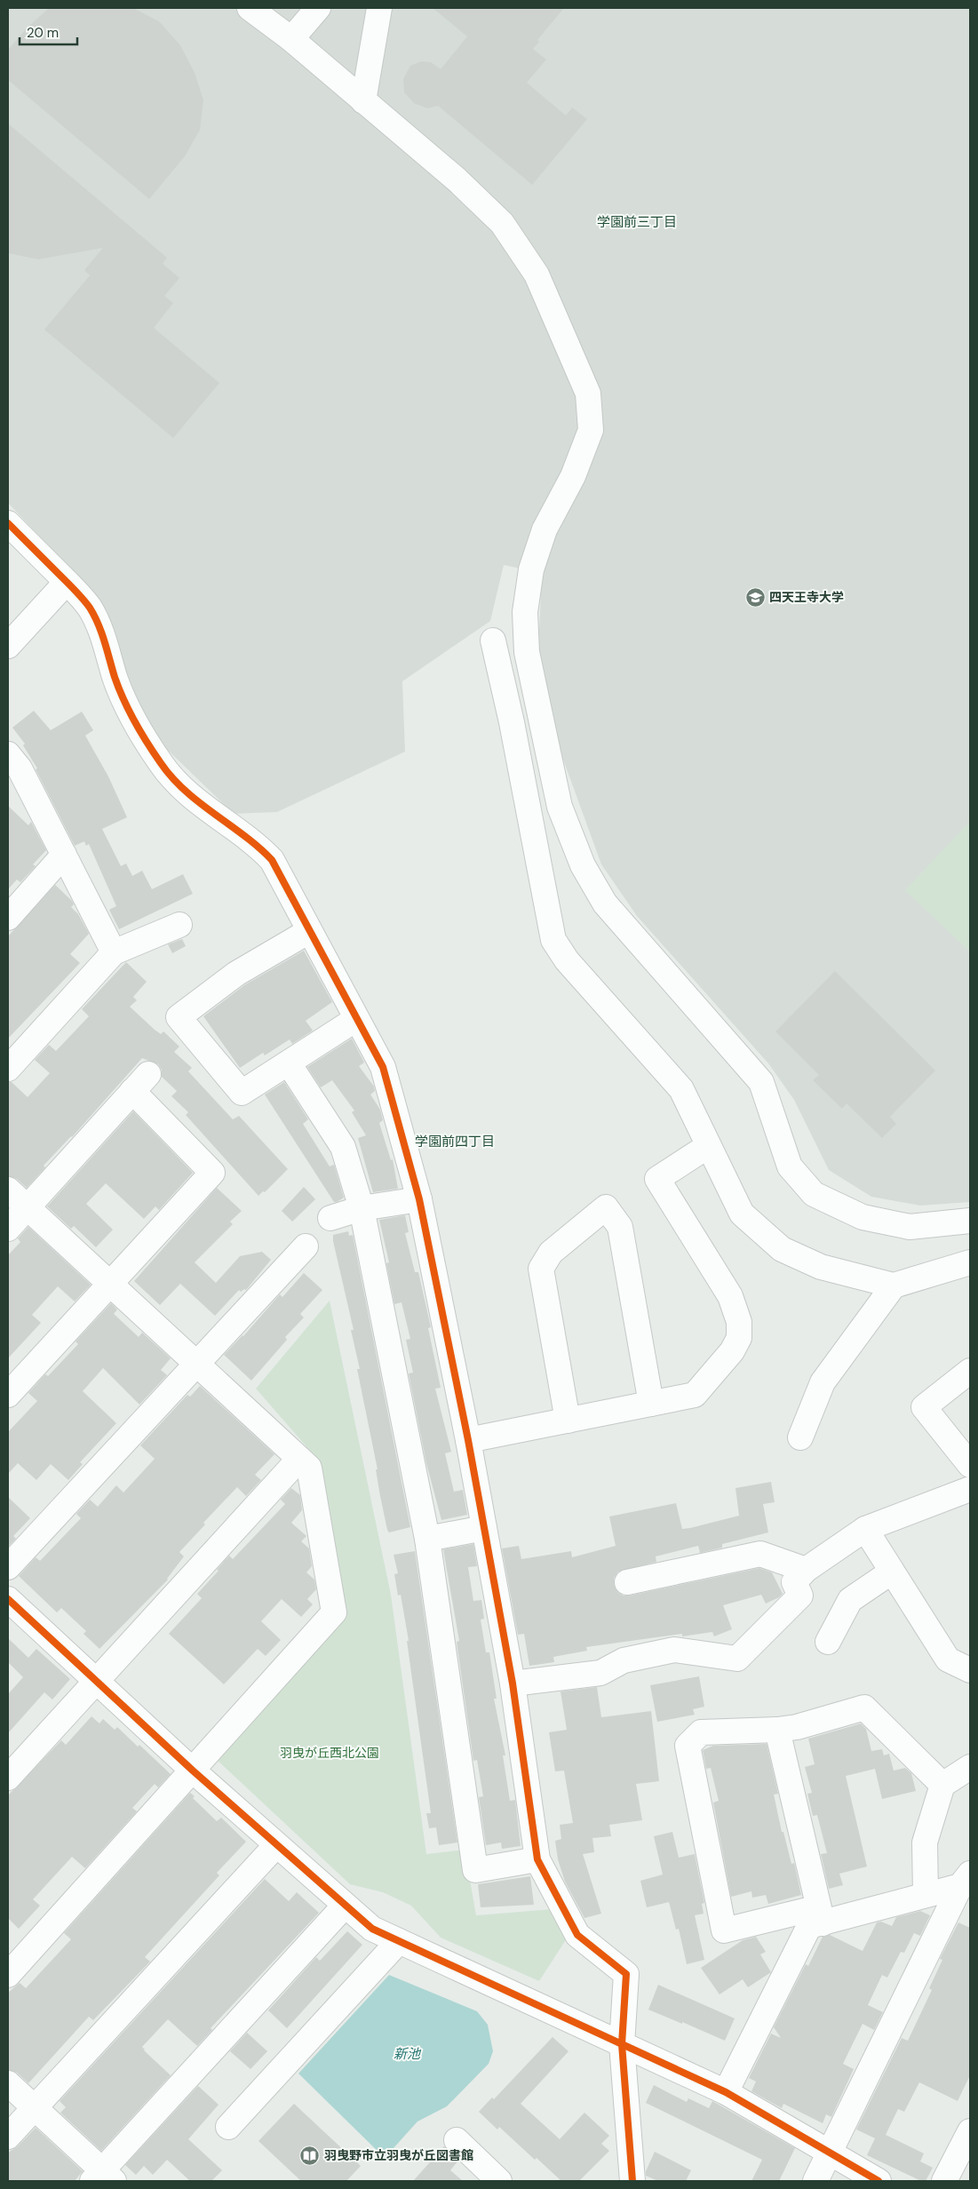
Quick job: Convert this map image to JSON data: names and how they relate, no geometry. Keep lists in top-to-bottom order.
{
  "districts": ["学園前三丁目", "学園前四丁目"],
  "water": ["新池"],
  "parks": ["羽曳が丘西北公園"],
  "places": {
    "school or university": ["四天王寺大学"],
    "library": ["羽曳野市立羽曳が丘図書館"]
  },
  "scale_bar": "20 m"
}
